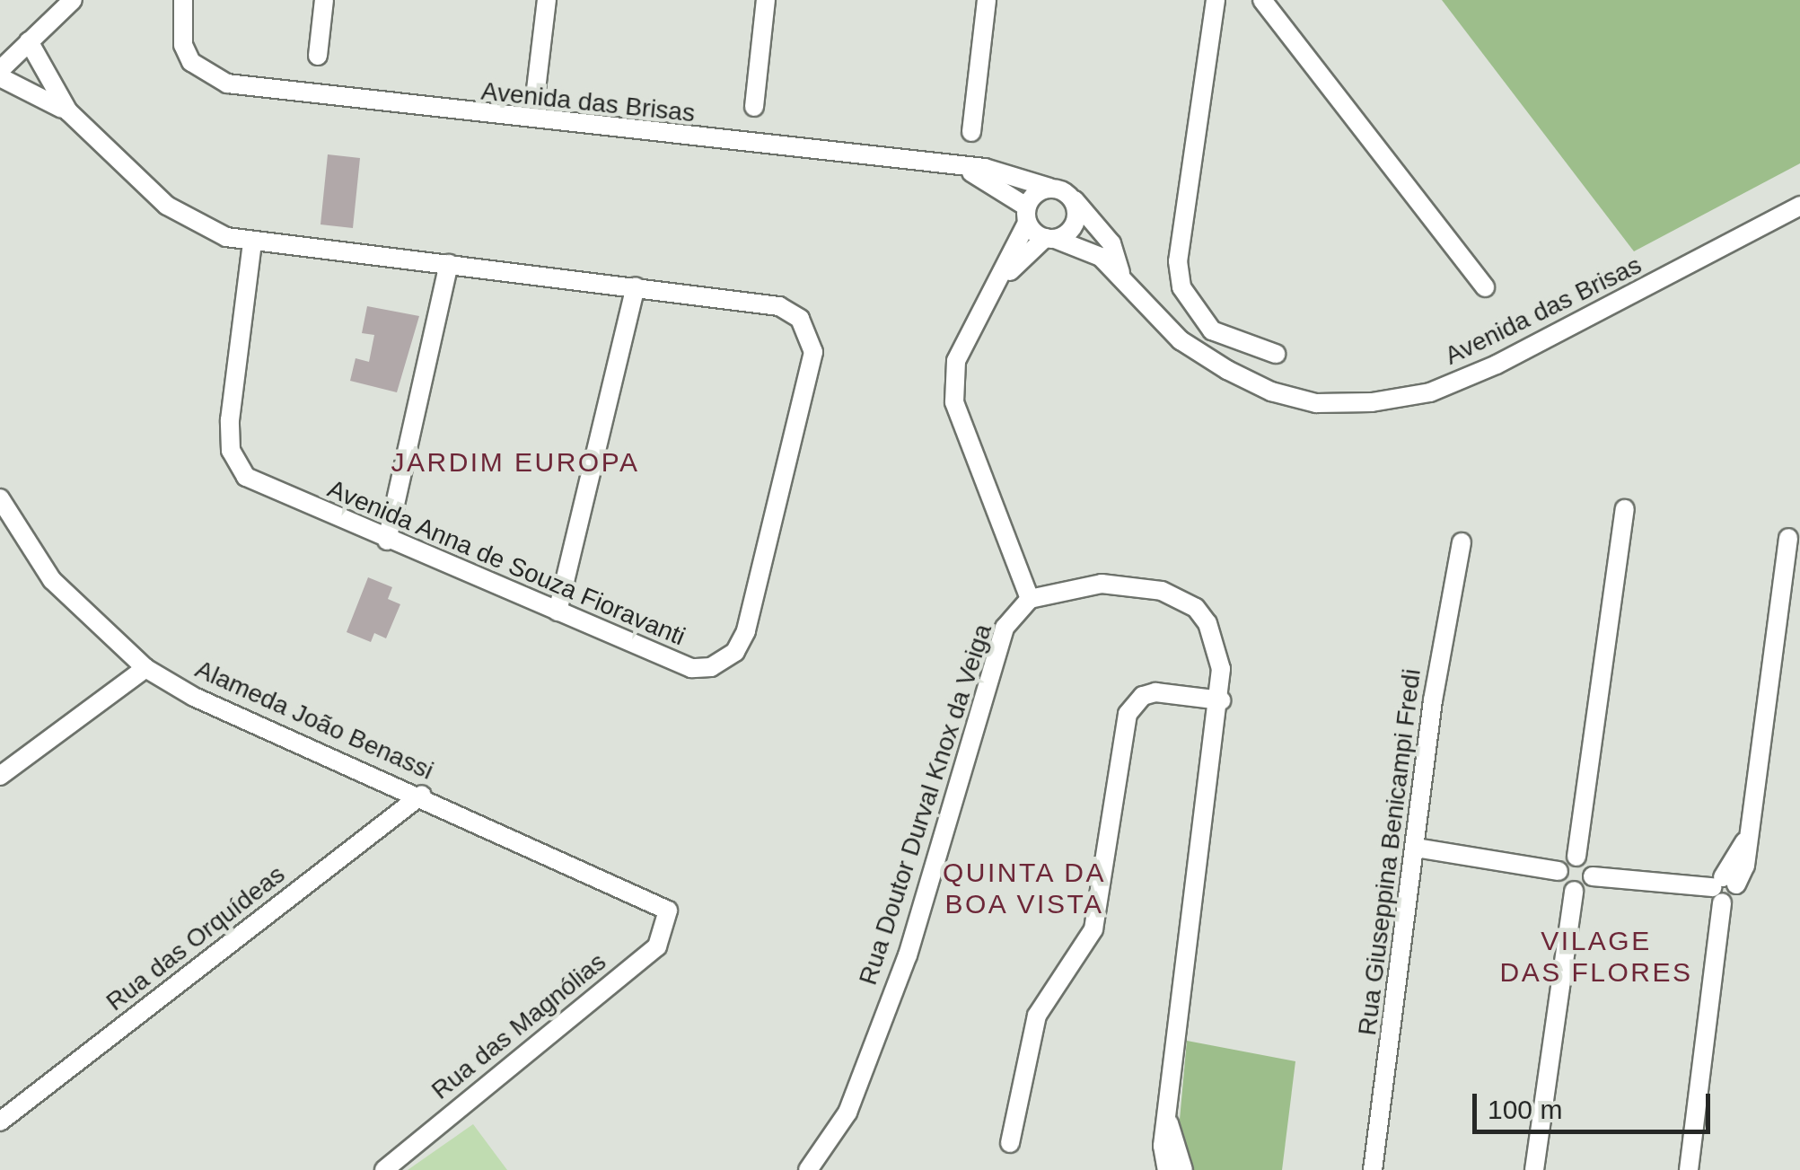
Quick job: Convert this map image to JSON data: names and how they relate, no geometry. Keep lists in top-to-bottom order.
{
  "streets": {
    "street": [
      "Avenida das Brisas",
      "Avenida Anna de Souza Fioravanti",
      "Alameda João Benassi",
      "Rua Doutor Durval Knox da Veiga",
      "Rua Giuseppina Benicampi Fredi",
      "Rua das Orquídeas",
      "Rua das Magnólias"
    ]
  },
  "crossings": [
    ["Alameda João Benassi", "Rua das Orquídeas"],
    ["Alameda João Benassi", "Rua das Magnólias"]
  ],
  "districts": ["JARDIM EUROPA", "QUINTA DA BOA VISTA", "VILAGE DAS FLORES"],
  "scale_bar": "100 m"
}
